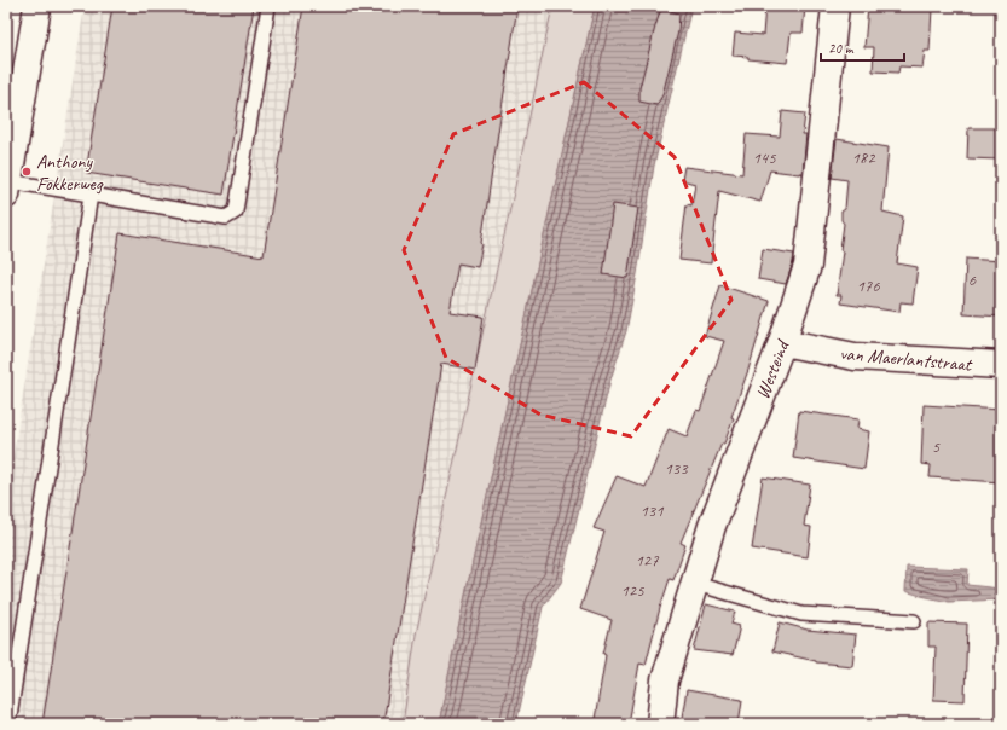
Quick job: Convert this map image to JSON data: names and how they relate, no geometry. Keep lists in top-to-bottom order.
{
  "streets": {
    "street": ["van Maerlantstraat", "Westeind"]
  },
  "crossings": [
    ["van Maerlantstraat", "Westeind"]
  ],
  "places": ["Anthony Fokkerweg"],
  "house_numbers": [
    "145",
    "182",
    "6",
    "176",
    "5",
    "133",
    "131",
    "127",
    "125"
  ],
  "scale_bar": "20 m"
}
